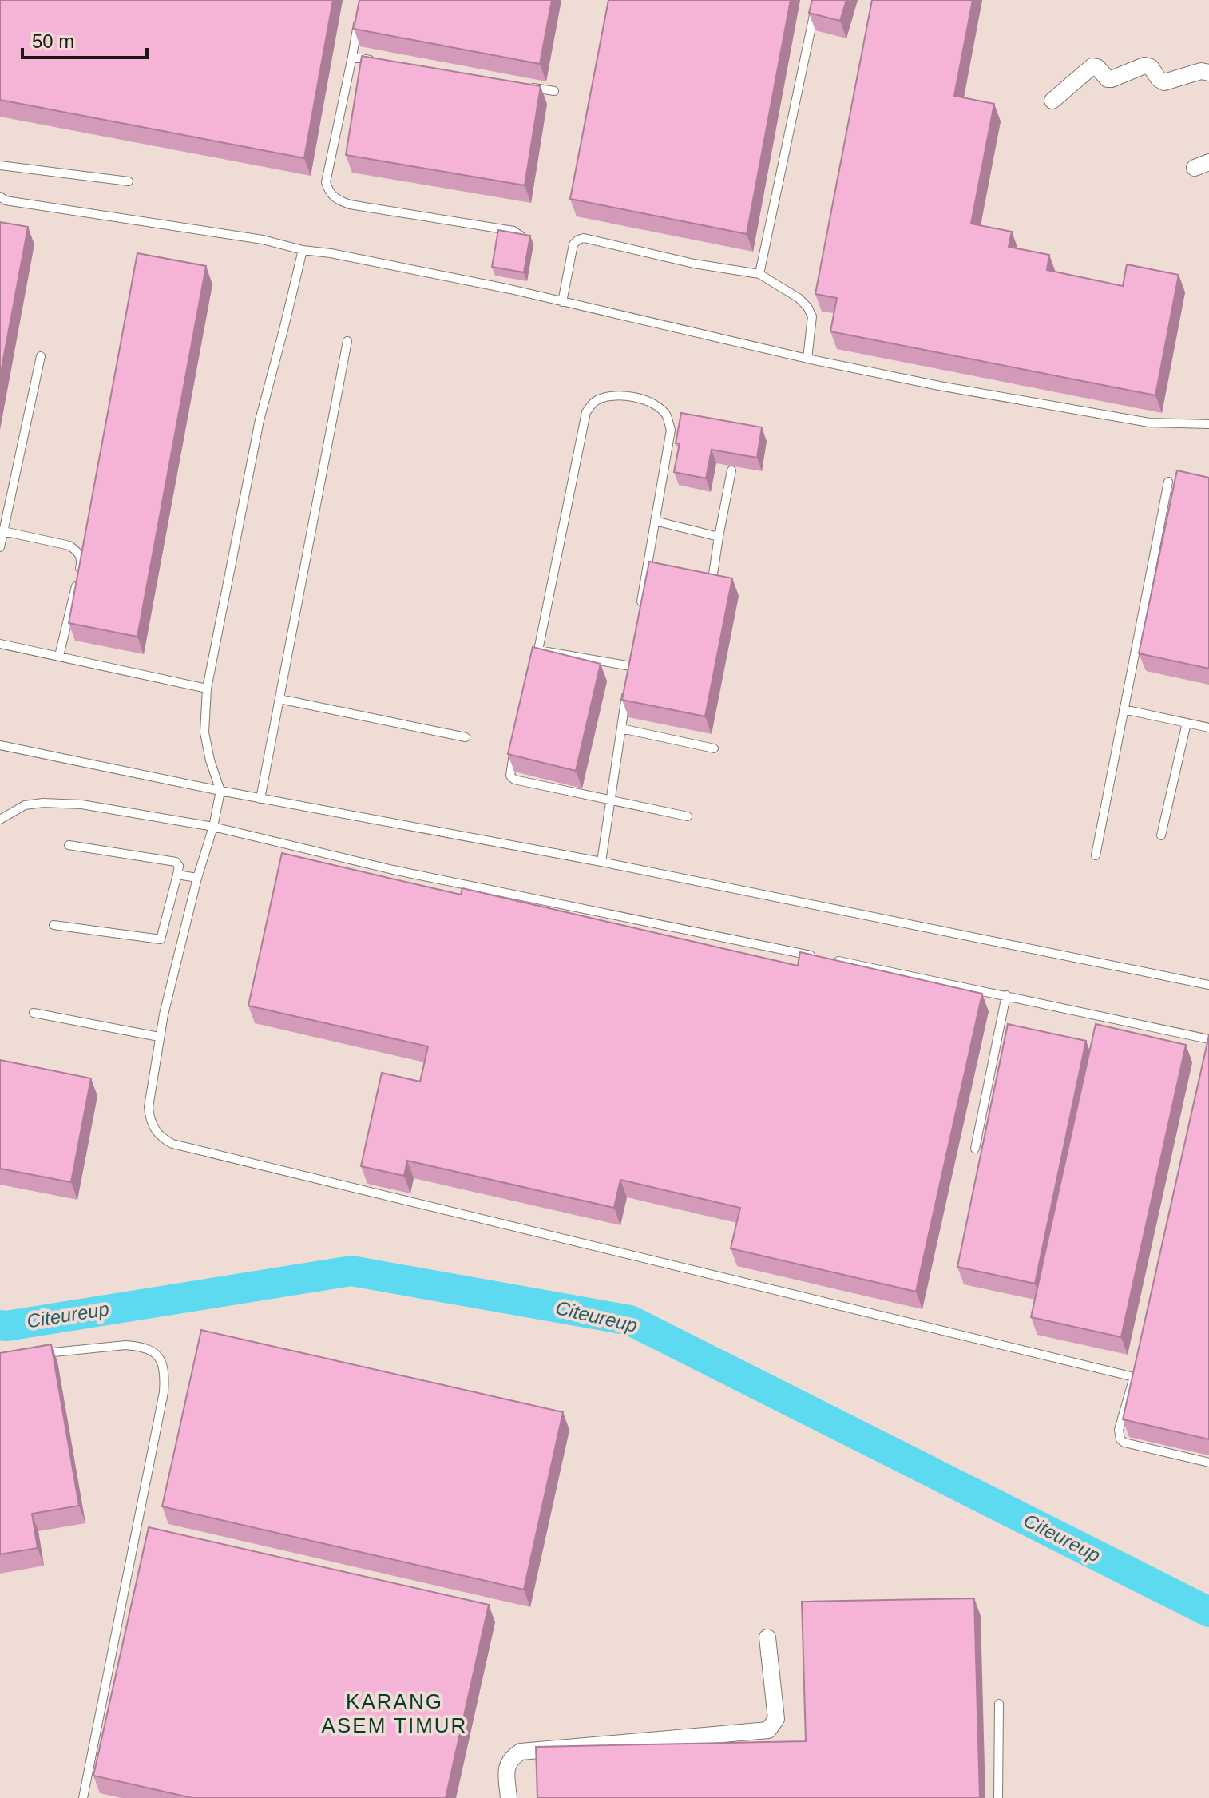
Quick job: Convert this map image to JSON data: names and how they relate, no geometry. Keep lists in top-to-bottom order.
{
  "districts": ["KARANG ASEM TIMUR"],
  "water": ["Citeureup"],
  "scale_bar": "50 m"
}
